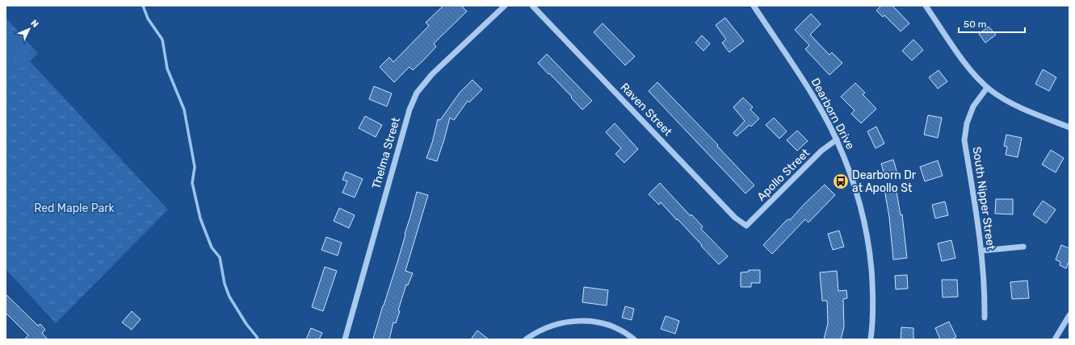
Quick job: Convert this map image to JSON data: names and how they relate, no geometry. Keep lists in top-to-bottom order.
{
  "streets": {
    "street": [
      "Raven Street",
      "Dearborn Drive",
      "Thelma Street",
      "Apollo Street",
      "South Nipper Street"
    ]
  },
  "crossings": [
    ["Raven Street", "Apollo Street"],
    ["Dearborn Drive", "Apollo Street"]
  ],
  "parks": ["Red Maple Park"],
  "places": {
    "bus stop": ["Dearborn Dr at Apollo St"]
  },
  "scale_bar": "50 m",
  "north": "top right"
}
